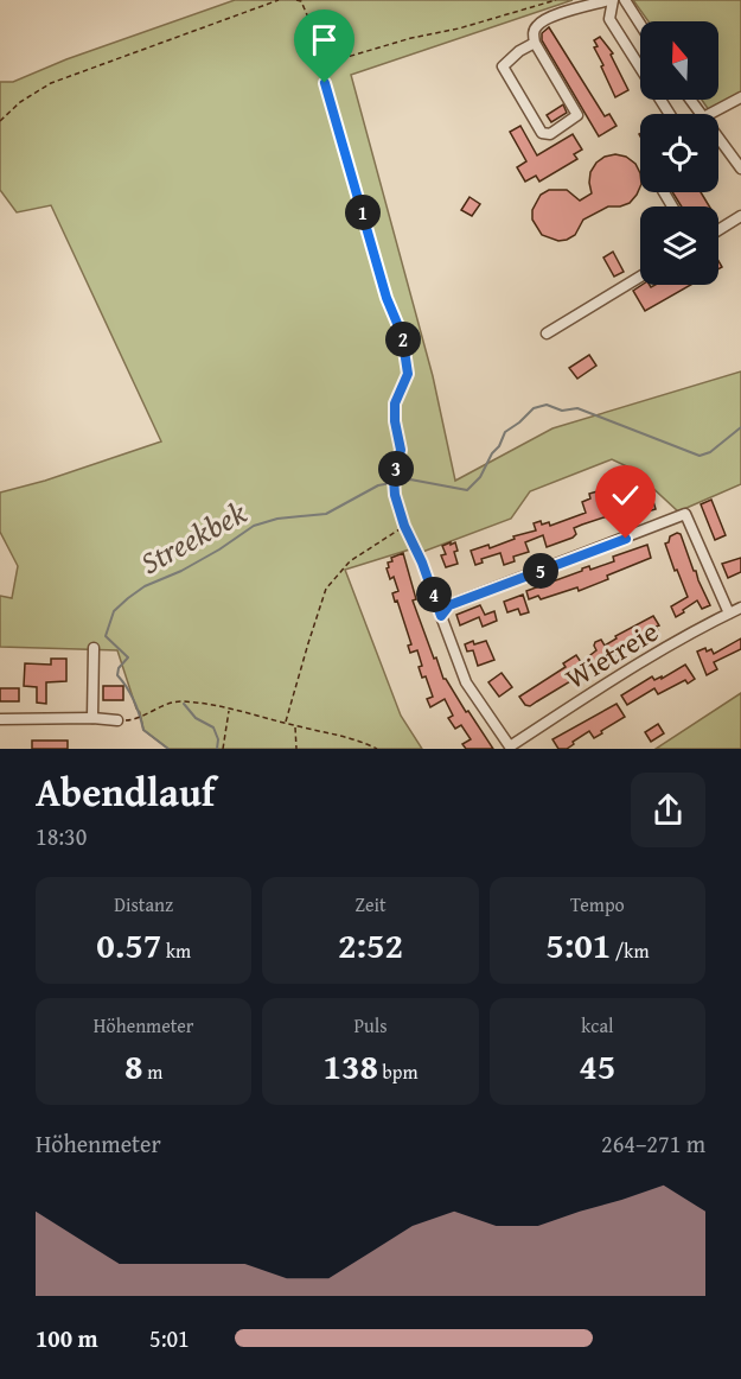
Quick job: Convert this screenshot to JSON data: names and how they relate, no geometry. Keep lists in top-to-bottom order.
{
  "streets": {
    "street": ["Wietreie"]
  },
  "water": ["Streekbek"],
  "north": "top",
  "page": {
    "pins": [
      "1",
      "2",
      "3",
      "5",
      "4"
    ],
    "heading": ["Abendlauf", "18:30"],
    "stats": [
      ["Distanz", "0.57 km"],
      ["Zeit", "2:52"],
      ["Tempo", "5:01 /km"],
      ["Höhenmeter", "8 m"],
      ["Puls", "138 bpm"],
      ["kcal", "45"]
    ],
    "chart": ["Höhenmeter", "264–271 m"],
    "list": [
      {
        "name": "100 m",
        "note": "5:01"
      }
    ]
  }
}
